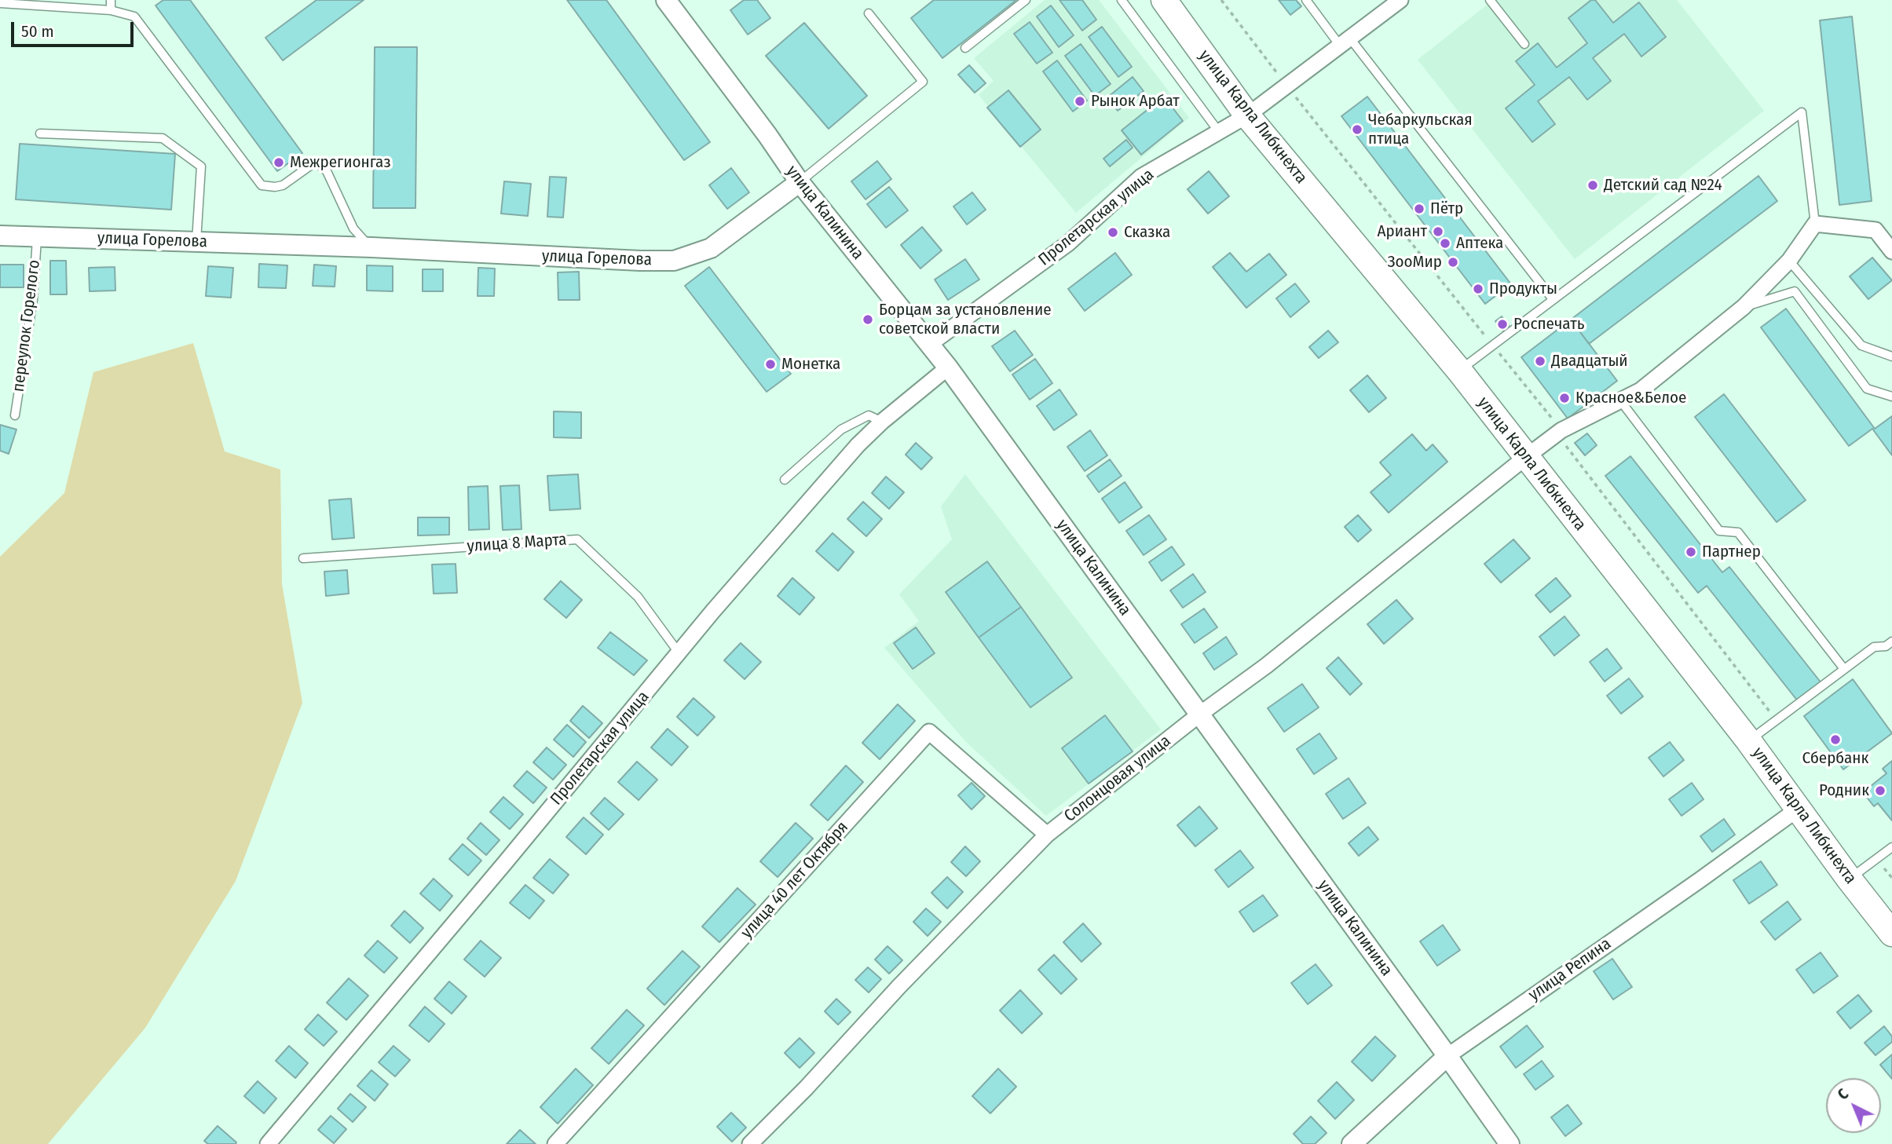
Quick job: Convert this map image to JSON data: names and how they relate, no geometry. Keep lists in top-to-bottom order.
{
  "streets": {
    "main road": ["улица Карла Либкнехта"],
    "street": [
      "улица Калинина",
      "Пролетарская улица",
      "улица Горелова",
      "Солонцовая улица",
      "улица 40 лет Октября",
      "улица Репина"
    ],
    "lane": ["переулок Горелого", "улица 8 Марта"]
  },
  "crossings": [
    ["улица Карла Либкнехта", "Пролетарская улица"],
    ["улица Карла Либкнехта", "Солонцовая улица"],
    ["улица Карла Либкнехта", "улица Репина"],
    ["улица Калинина", "Пролетарская улица"],
    ["улица Калинина", "улица Горелова"],
    ["улица Калинина", "Солонцовая улица"],
    ["улица Калинина", "улица Репина"],
    ["Пролетарская улица", "улица 8 Марта"],
    ["улица Горелова", "переулок Горелого"],
    ["Солонцовая улица", "улица 40 лет Октября"]
  ],
  "places": [
    "Рынок Арбат",
    "Чебаркульская птица",
    "Межрегионгаз",
    "Детский сад №24",
    "Пётр",
    "Ариант",
    "Сказка",
    "Аптека",
    "ЗооМир",
    "Продукты",
    "Борцам за установление советской власти",
    "Роспечать",
    "Двадцатый",
    "Монетка",
    "Красное&Белое",
    "Партнер",
    "Сбербанк",
    "Родник"
  ],
  "scale_bar": "50 m",
  "north": "top left"
}
